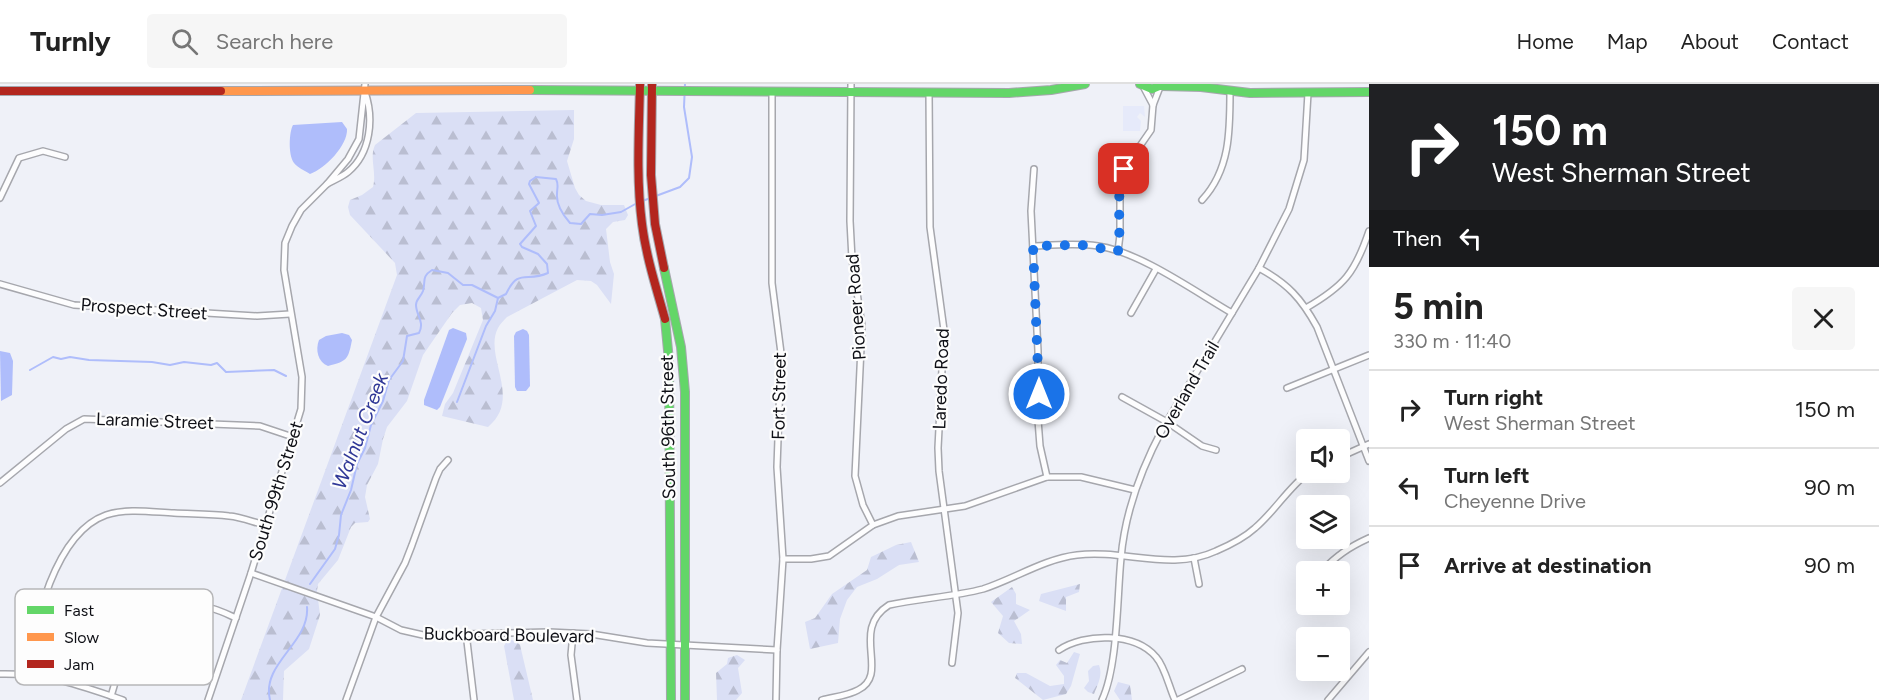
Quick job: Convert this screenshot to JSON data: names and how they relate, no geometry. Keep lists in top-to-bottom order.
{
  "streets": {
    "street": [
      "Pioneer Road",
      "Prospect Street",
      "Laredo Road",
      "Overland Trail",
      "Fort Street",
      "Laramie Street",
      "South 96th Street",
      "South 99th Street",
      "Buckboard Boulevard"
    ]
  },
  "crossings": [
    ["Prospect Street", "South 99th Street"],
    ["Fort Street", "Buckboard Boulevard"],
    ["Laramie Street", "South 99th Street"],
    ["South 96th Street", "Buckboard Boulevard"],
    ["South 99th Street", "Buckboard Boulevard"]
  ],
  "water": ["Walnut Creek"],
  "legend": ["Fast", "Slow", "Jam"],
  "page": {
    "header": "Turnly",
    "search": "Search here",
    "nav": [
      "Home",
      "Map",
      "About",
      "Contact"
    ],
    "turn": ["150 m", "West Sherman Street"],
    "then": "Then",
    "heading": ["5 min", "330 m · 11:40"],
    "list": [
      {
        "name": "Turn right",
        "note": "West Sherman Street",
        "value": "150 m"
      },
      {
        "name": "Turn left",
        "note": "Cheyenne Drive",
        "value": "90 m"
      },
      {
        "name": "Arrive at destination",
        "value": "90 m"
      }
    ],
    "map_buttons": ["+", "−"]
  }
}
